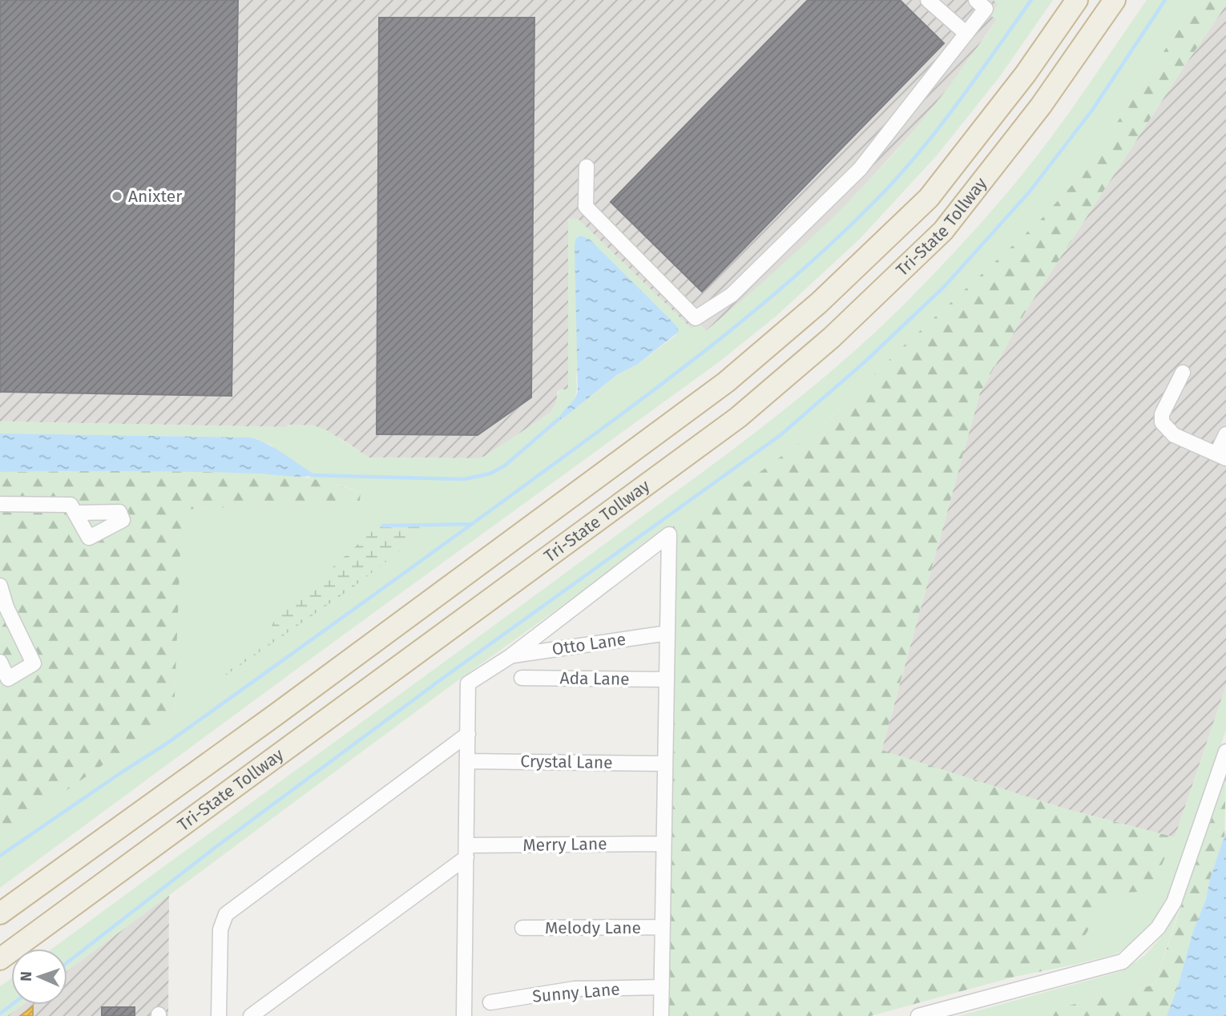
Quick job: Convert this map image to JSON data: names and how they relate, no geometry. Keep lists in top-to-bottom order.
{
  "streets": {
    "highway": ["Tri-State Tollway"],
    "lane": [
      "Otto Lane",
      "Ada Lane",
      "Crystal Lane",
      "Merry Lane",
      "Melody Lane",
      "Sunny Lane"
    ]
  },
  "places": ["Anixter"],
  "north": "left"
}
